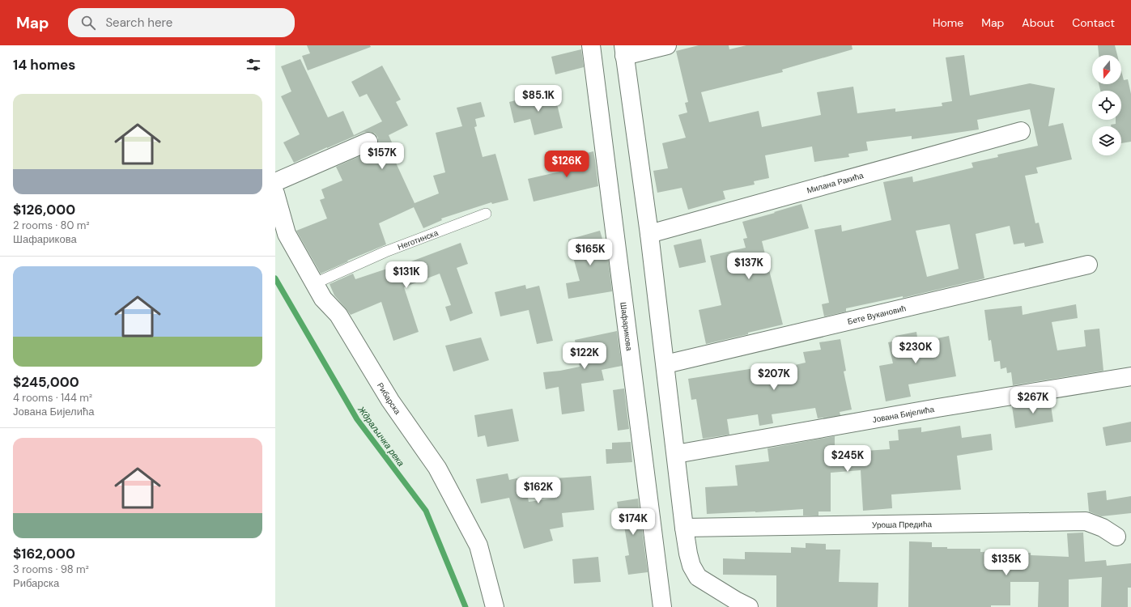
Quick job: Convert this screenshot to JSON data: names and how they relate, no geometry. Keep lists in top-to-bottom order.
{
  "streets": {
    "street": [
      "Милана Ракића",
      "Бете Вукановић",
      "Шафарикова",
      "Рибарска",
      "Јована Бијелића",
      "Уроша Предића"
    ],
    "lane": ["Неготинска"]
  },
  "crossings": [
    ["Неготинска", "Рибарска"]
  ],
  "water": ["Ждраљичка река"],
  "north": "bottom",
  "page": {
    "header": "Map",
    "search": "Search here",
    "nav": [
      "Home",
      "Map",
      "About",
      "Contact"
    ],
    "heading": "14 homes",
    "list": [
      {
        "name": "$126,000",
        "note": "2 rooms · 80 m² · Шафарикова"
      },
      {
        "name": "$245,000",
        "note": "4 rooms · 144 m² · Јована Бијелића"
      },
      {
        "name": "$162,000",
        "note": "3 rooms · 98 m² · Рибарска"
      }
    ],
    "price": [
      "$85.1K",
      "$157K",
      "$126K",
      "$165K",
      "$137K",
      "$131K",
      "$230K",
      "$122K",
      "$207K",
      "$267K",
      "$245K",
      "$162K",
      "$174K",
      "$135K"
    ]
  }
}
